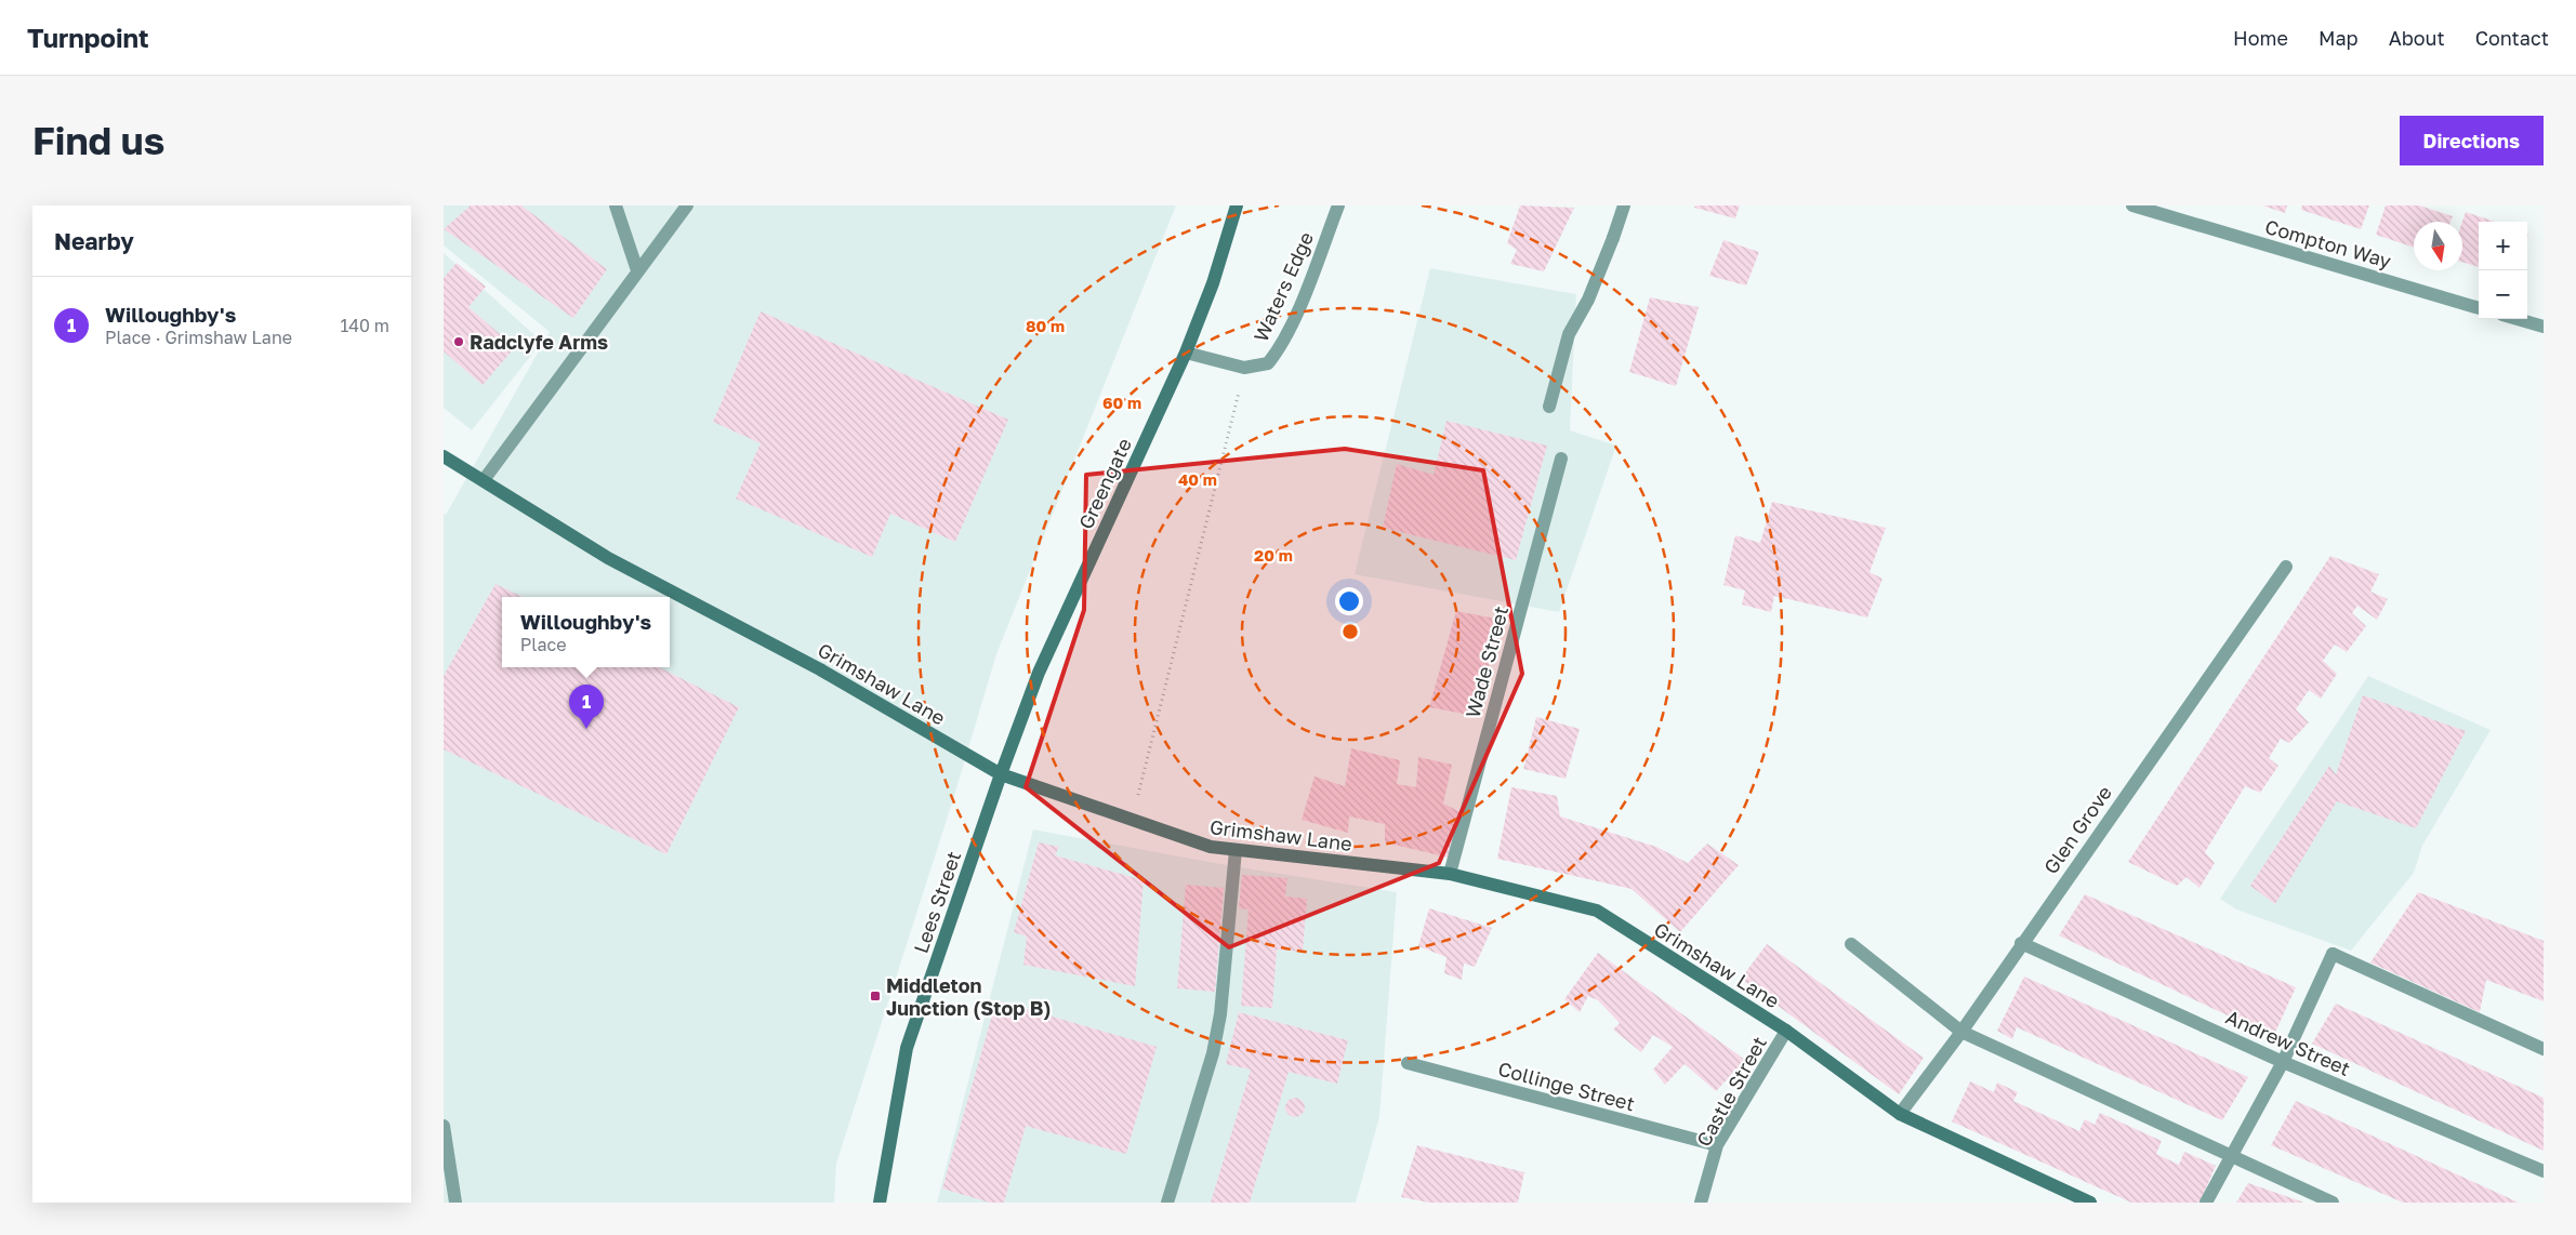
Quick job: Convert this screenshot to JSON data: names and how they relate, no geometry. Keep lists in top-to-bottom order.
{
  "streets": {
    "main road": ["Greengate", "Grimshaw Lane", "Lees Street"],
    "street": [
      "Compton Way",
      "Waters Edge",
      "Wade Street",
      "Glen Grove",
      "Andrew Street",
      "Collinge Street",
      "Castle Street"
    ]
  },
  "crossings": [
    ["Waters Edge", "Greengate"],
    ["Greengate", "Grimshaw Lane"],
    ["Greengate", "Lees Street"],
    ["Wade Street", "Grimshaw Lane"],
    ["Grimshaw Lane", "Glen Grove"],
    ["Grimshaw Lane", "Lees Street"],
    ["Grimshaw Lane", "Castle Street"],
    ["Glen Grove", "Andrew Street"],
    ["Collinge Street", "Castle Street"]
  ],
  "places": {
    "other": ["Radclyfe Arms"],
    "transit": ["Middleton Junction (Stop B)"]
  },
  "north": "bottom",
  "page": {
    "header": "Turnpoint",
    "nav": [
      "Home",
      "Map",
      "About",
      "Contact"
    ],
    "buttons": "Directions",
    "title": "Find us",
    "heading": "Nearby",
    "map_buttons": ["+", "−"],
    "list": [
      {
        "mark": "1",
        "name": "Willoughby's",
        "note": "Place · Grimshaw Lane",
        "value": "140 m"
      }
    ],
    "popup": ["Willoughby's", "Place"],
    "pins": "1"
  },
  "rings": [
    "80 m",
    "60 m",
    "40 m",
    "20 m"
  ]
}
